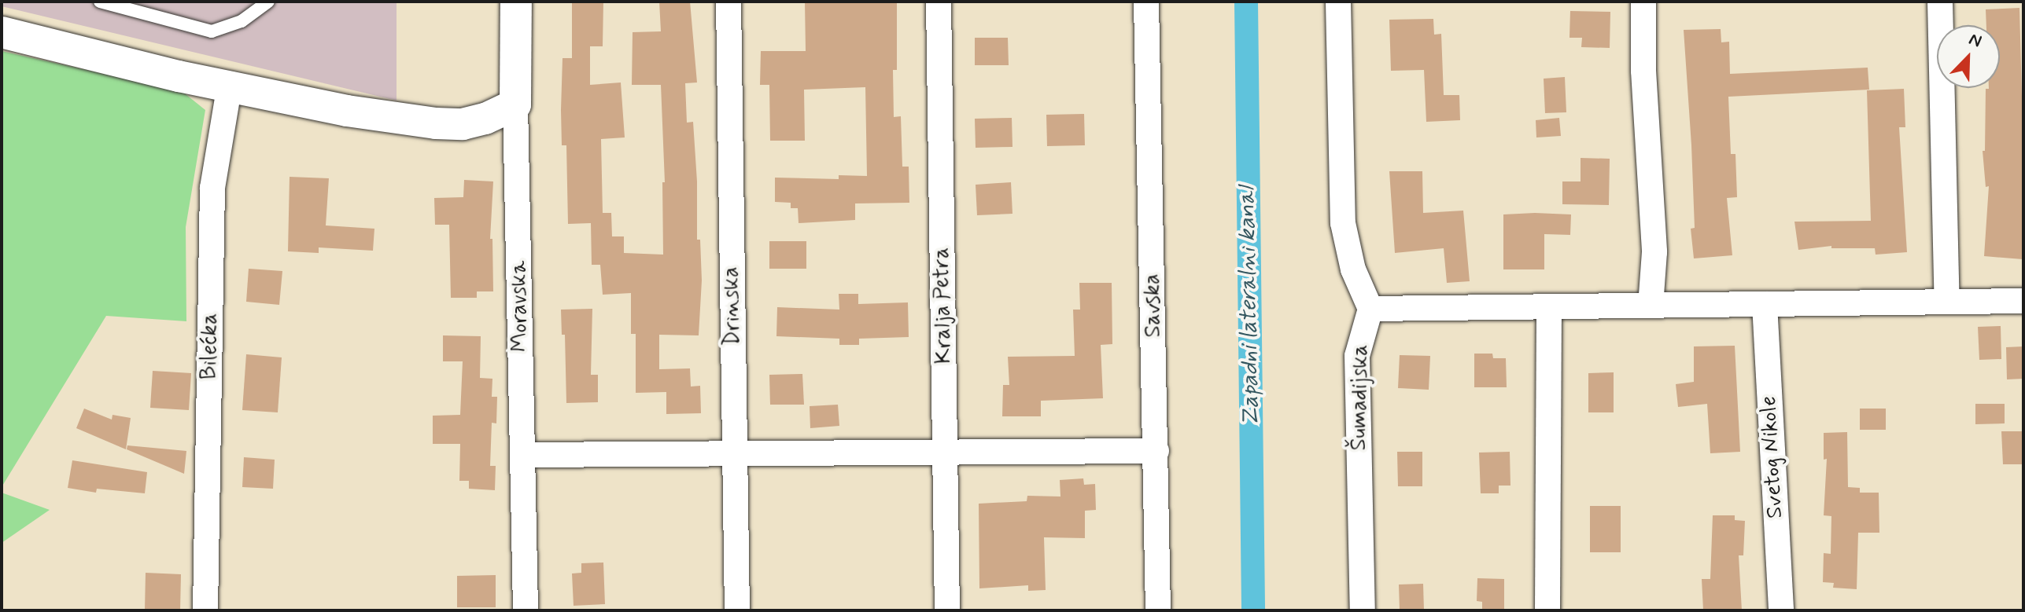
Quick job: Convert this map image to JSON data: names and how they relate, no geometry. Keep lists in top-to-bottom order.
{
  "streets": {
    "street": [
      "Kralja Petra",
      "Savska",
      "Moravska",
      "Drinska",
      "Bilećka",
      "Šumadijska",
      "Svetog Nikole"
    ]
  },
  "water": ["Zapadni lateralni kanal"],
  "north": "top right"
}
